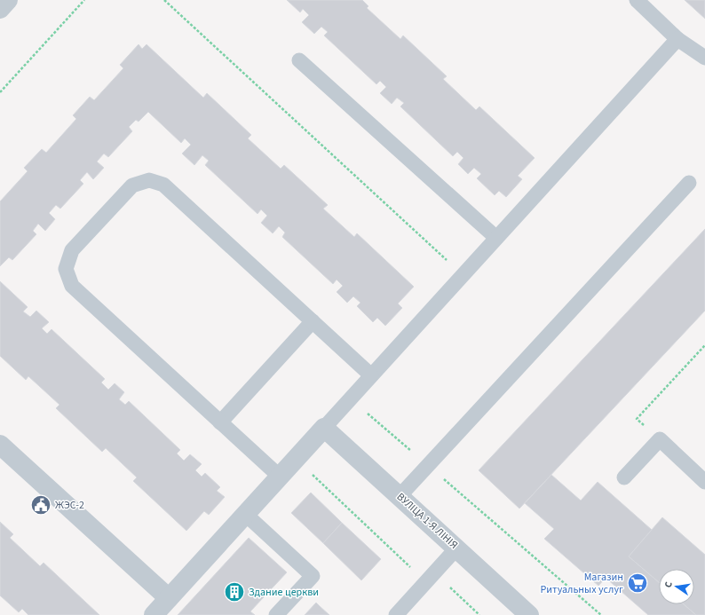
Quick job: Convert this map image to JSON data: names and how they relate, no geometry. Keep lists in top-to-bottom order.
{
  "streets": {
    "street": ["ВУЛІЦА 1-Я ЛІНІЯ"]
  },
  "places": {
    "public building": ["ЖЭС-2"],
    "supermarket": ["Магазин Ритуальных услуг"],
    "building": ["Здание церкви"]
  },
  "north": "left"
}
